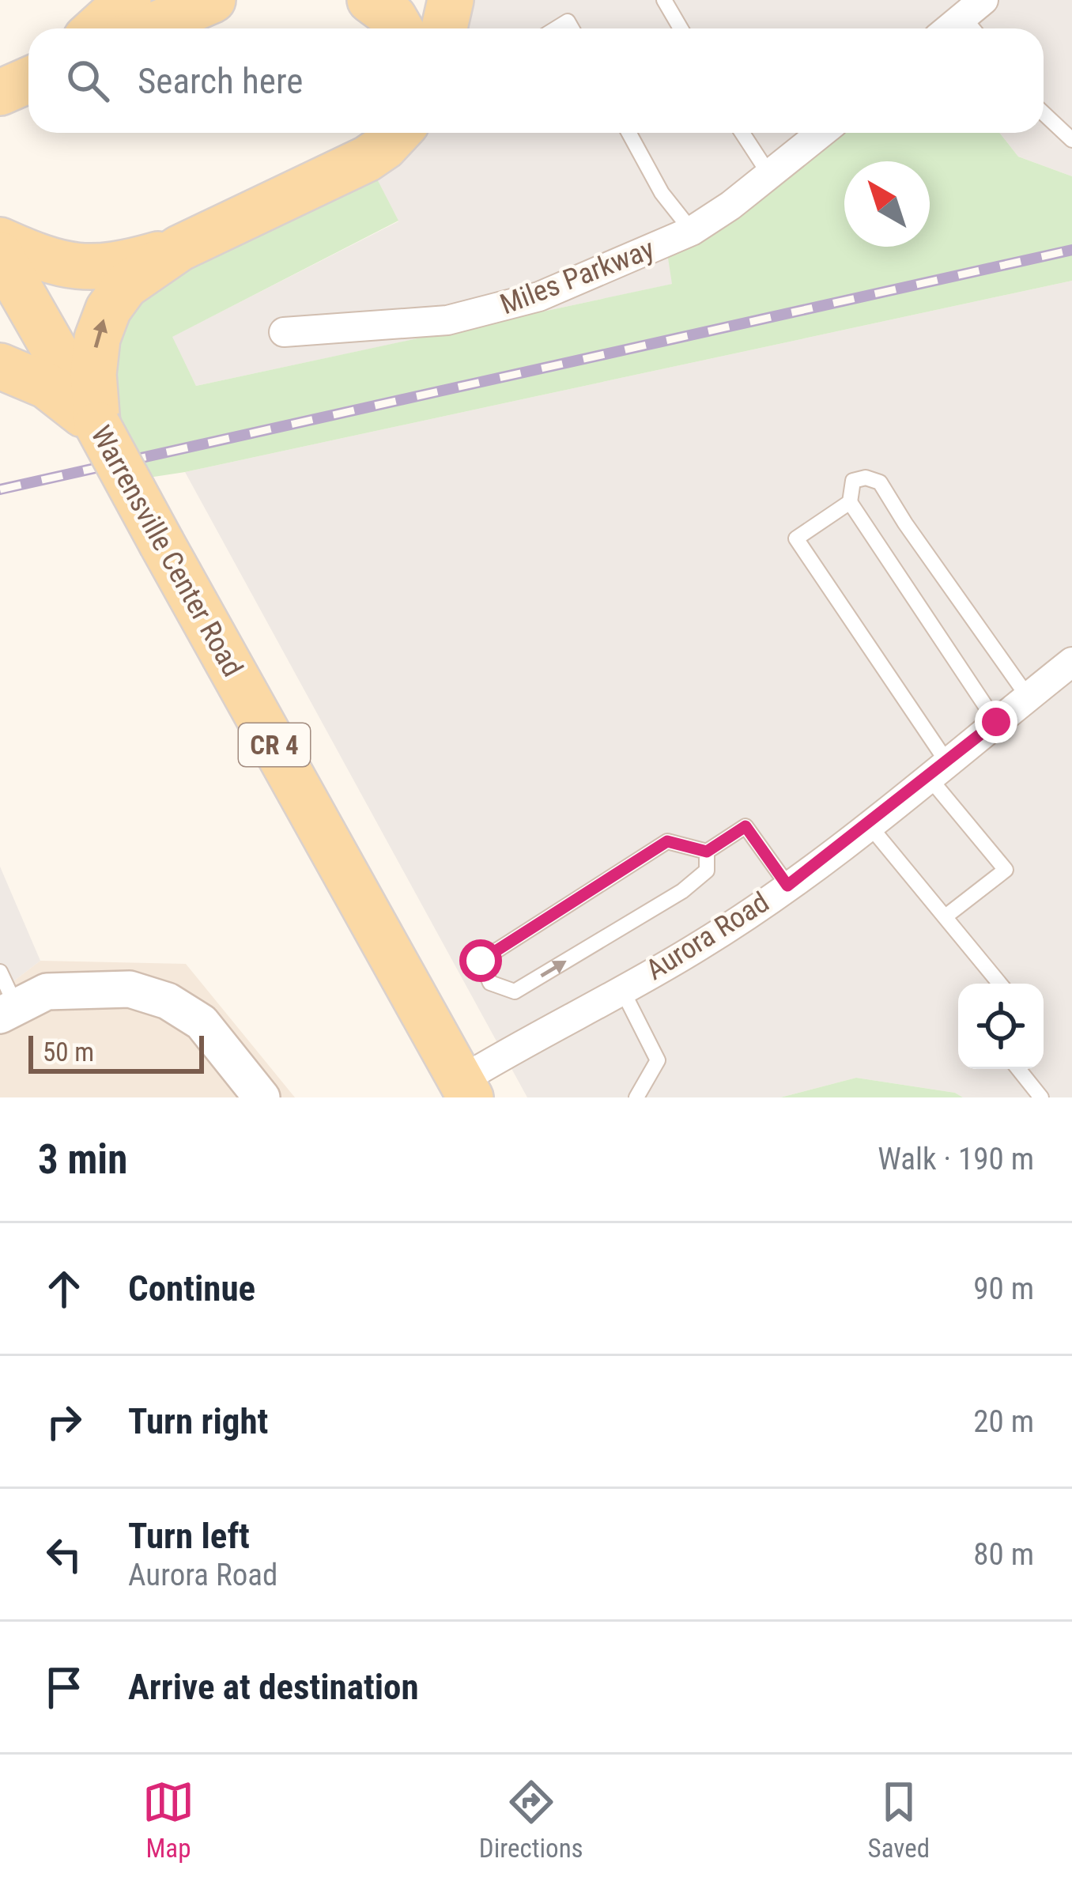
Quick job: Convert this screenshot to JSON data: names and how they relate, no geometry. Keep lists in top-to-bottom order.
{
  "streets": {
    "main road": ["Warrensville Center Road", "CR 4"],
    "street": ["Miles Parkway", "Aurora Road"]
  },
  "crossings": [
    ["Warrensville Center Road", "Aurora Road"]
  ],
  "scale_bar": "50 m",
  "north": "top left",
  "page": {
    "search": "Search here",
    "scale": "50 m",
    "heading": ["3 min", "Walk · 190 m"],
    "list": [
      ["Continue", "90 m"],
      ["Turn right", "20 m"],
      ["Turn left", "Aurora Road", "80 m"],
      "Arrive at destination"
    ],
    "nav": ["Map", "Directions", "Saved"]
  }
}
